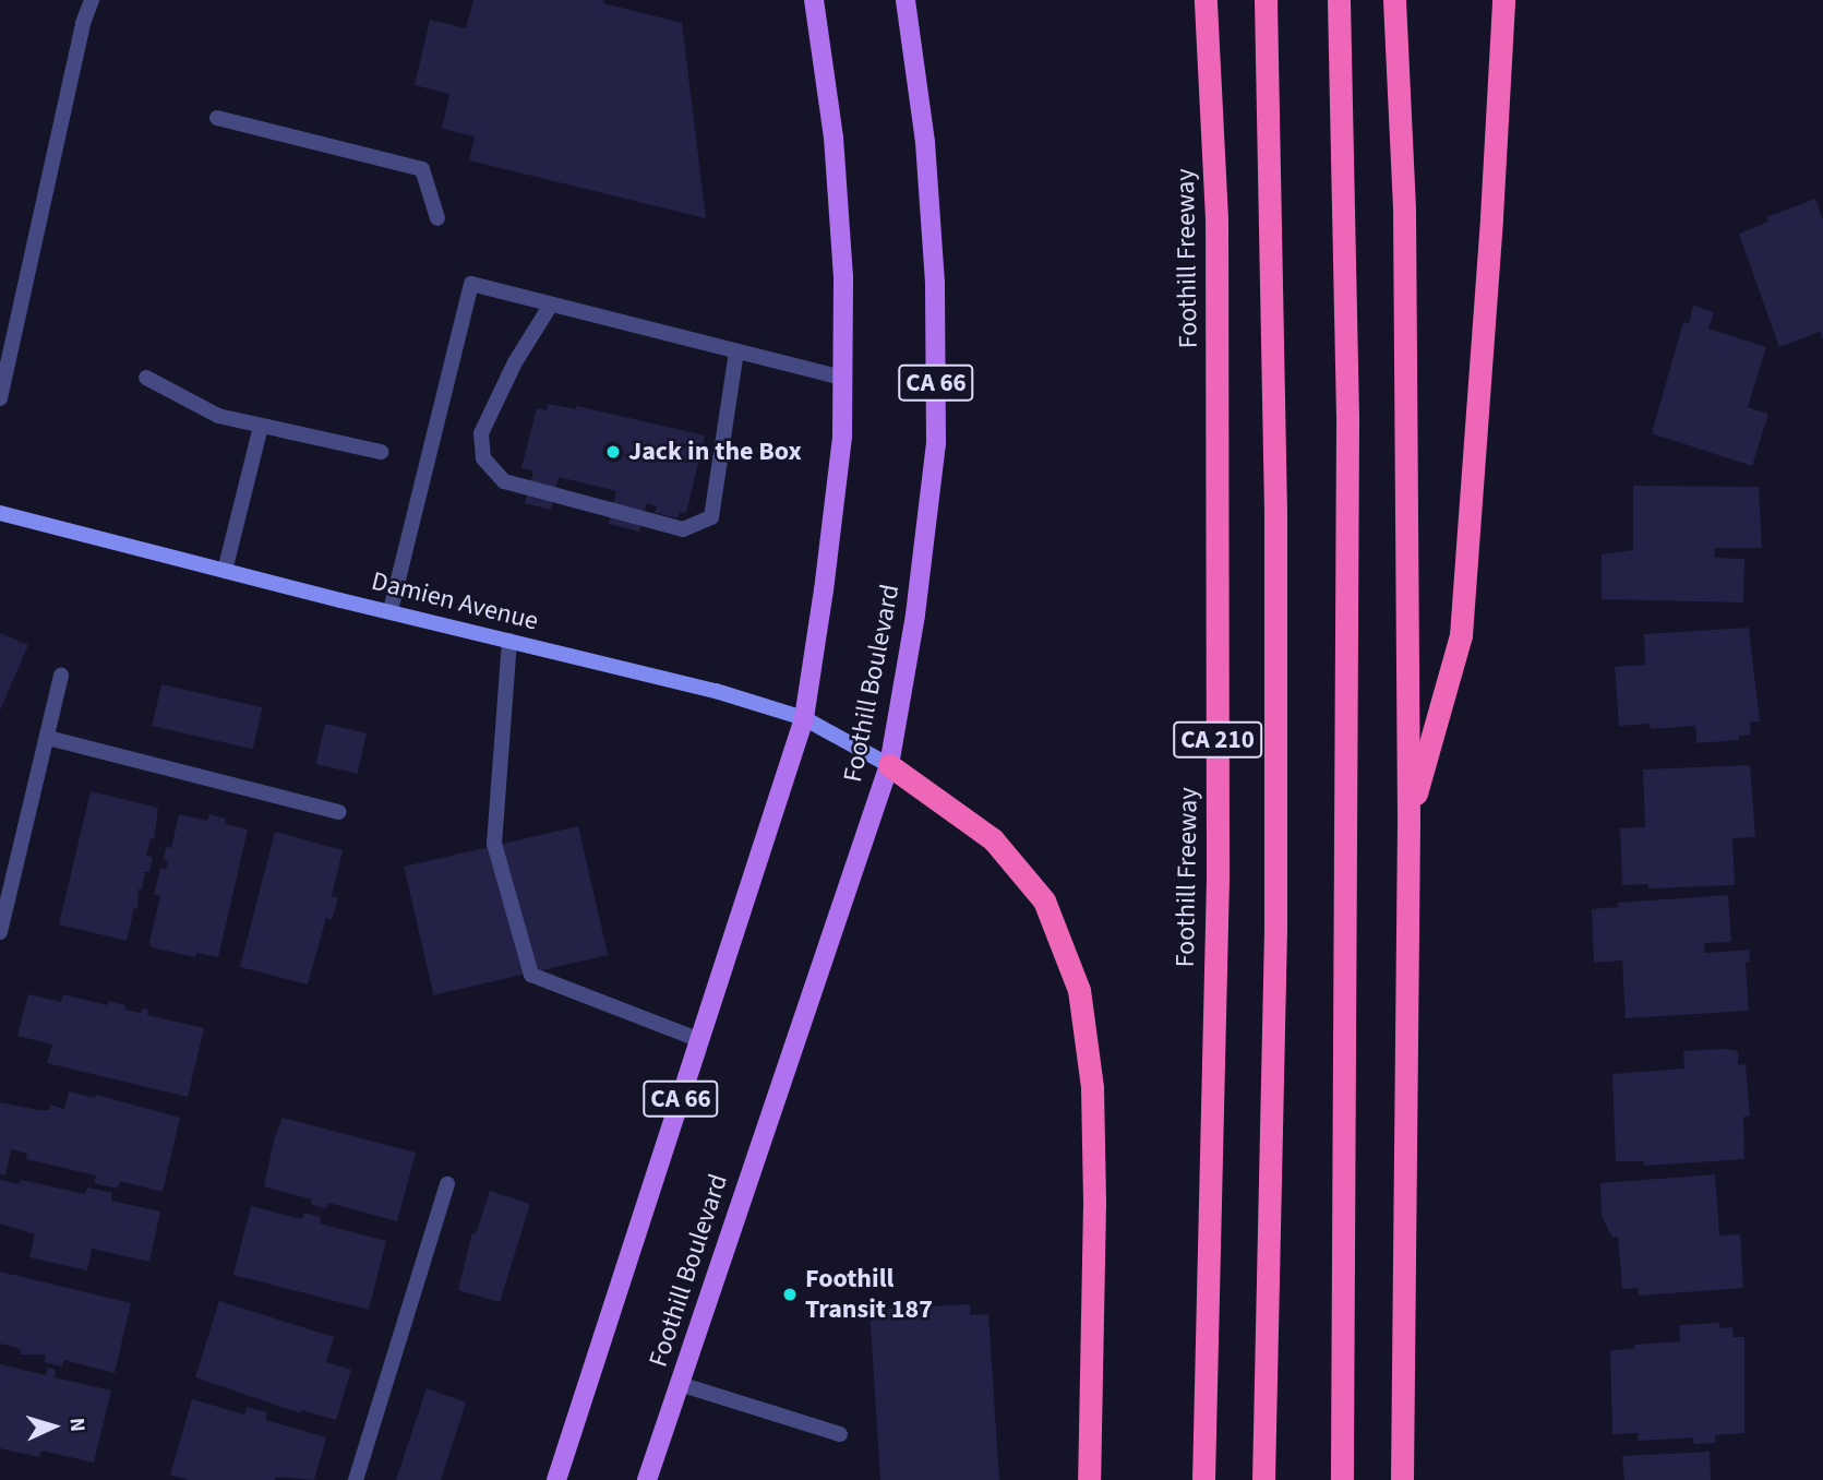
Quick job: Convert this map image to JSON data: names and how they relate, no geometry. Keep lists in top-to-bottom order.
{
  "streets": {
    "highway": ["Foothill Freeway", "CA 210"],
    "main road": ["CA 66", "Damien Avenue", "Foothill Boulevard"]
  },
  "crossings": [
    ["CA 66", "Damien Avenue"],
    ["Damien Avenue", "Foothill Boulevard"]
  ],
  "places": ["Jack in the Box", "Foothill Transit 187"],
  "north": "right"
}
